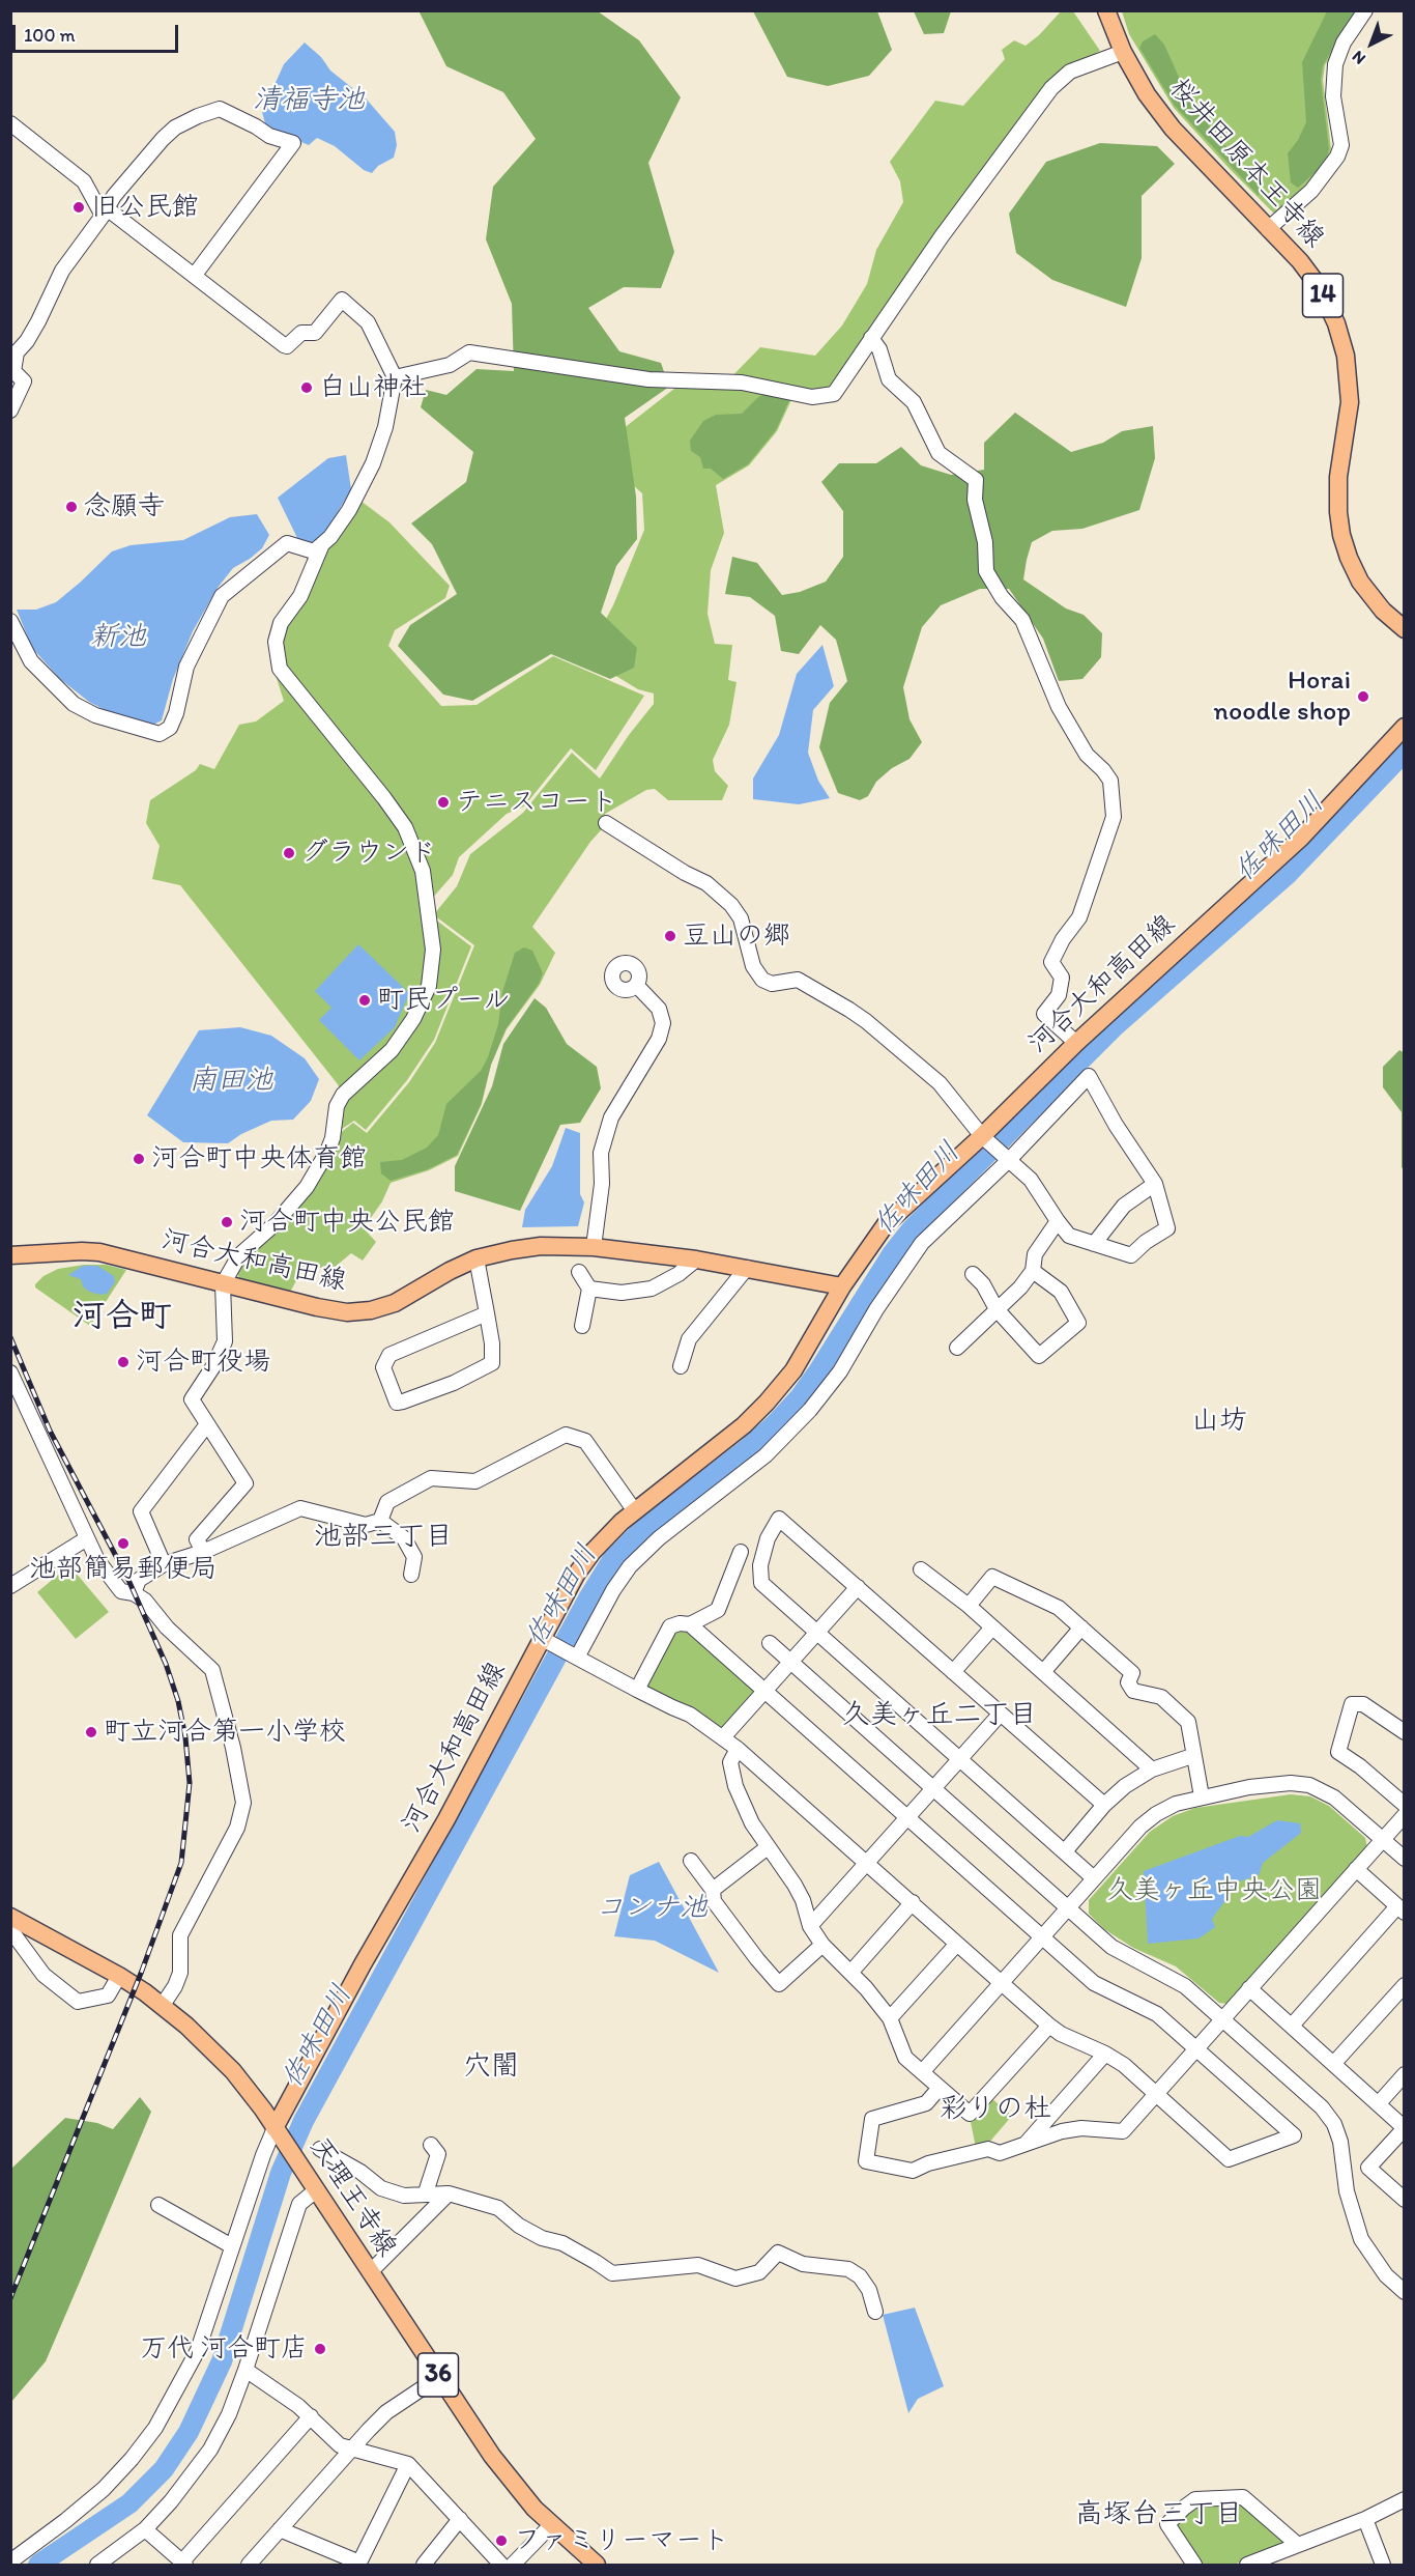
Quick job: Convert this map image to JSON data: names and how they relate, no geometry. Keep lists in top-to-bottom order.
{
  "streets": {
    "main road": [
      "桜井田原本王寺線",
      "14",
      "河合大和高田線",
      "天理王寺線",
      "36"
    ]
  },
  "crossings": [
    ["河合大和高田線", "天理王寺線"]
  ],
  "districts": [
    "河合町",
    "山坊",
    "池部三丁目",
    "久美ヶ丘二丁目",
    "穴闇",
    "彩りの杜",
    "高塚台三丁目"
  ],
  "water": [
    "清福寺池",
    "新池",
    "佐味田川",
    "南田池",
    "コンナ池"
  ],
  "parks": ["久美ヶ丘中央公園"],
  "places": [
    "旧公民館",
    "白山神社",
    "念願寺",
    "Horai noodle shop",
    "テニスコート",
    "グラウンド",
    "豆山の郷",
    "町民プール",
    "河合町中央体育館",
    "河合町中央公民館",
    "河合町役場",
    "池部簡易郵便局",
    "町立河合第一小学校",
    "万代 河合町店",
    "ファミリーマート"
  ],
  "scale_bar": "100 m",
  "north": "bottom left"
}
